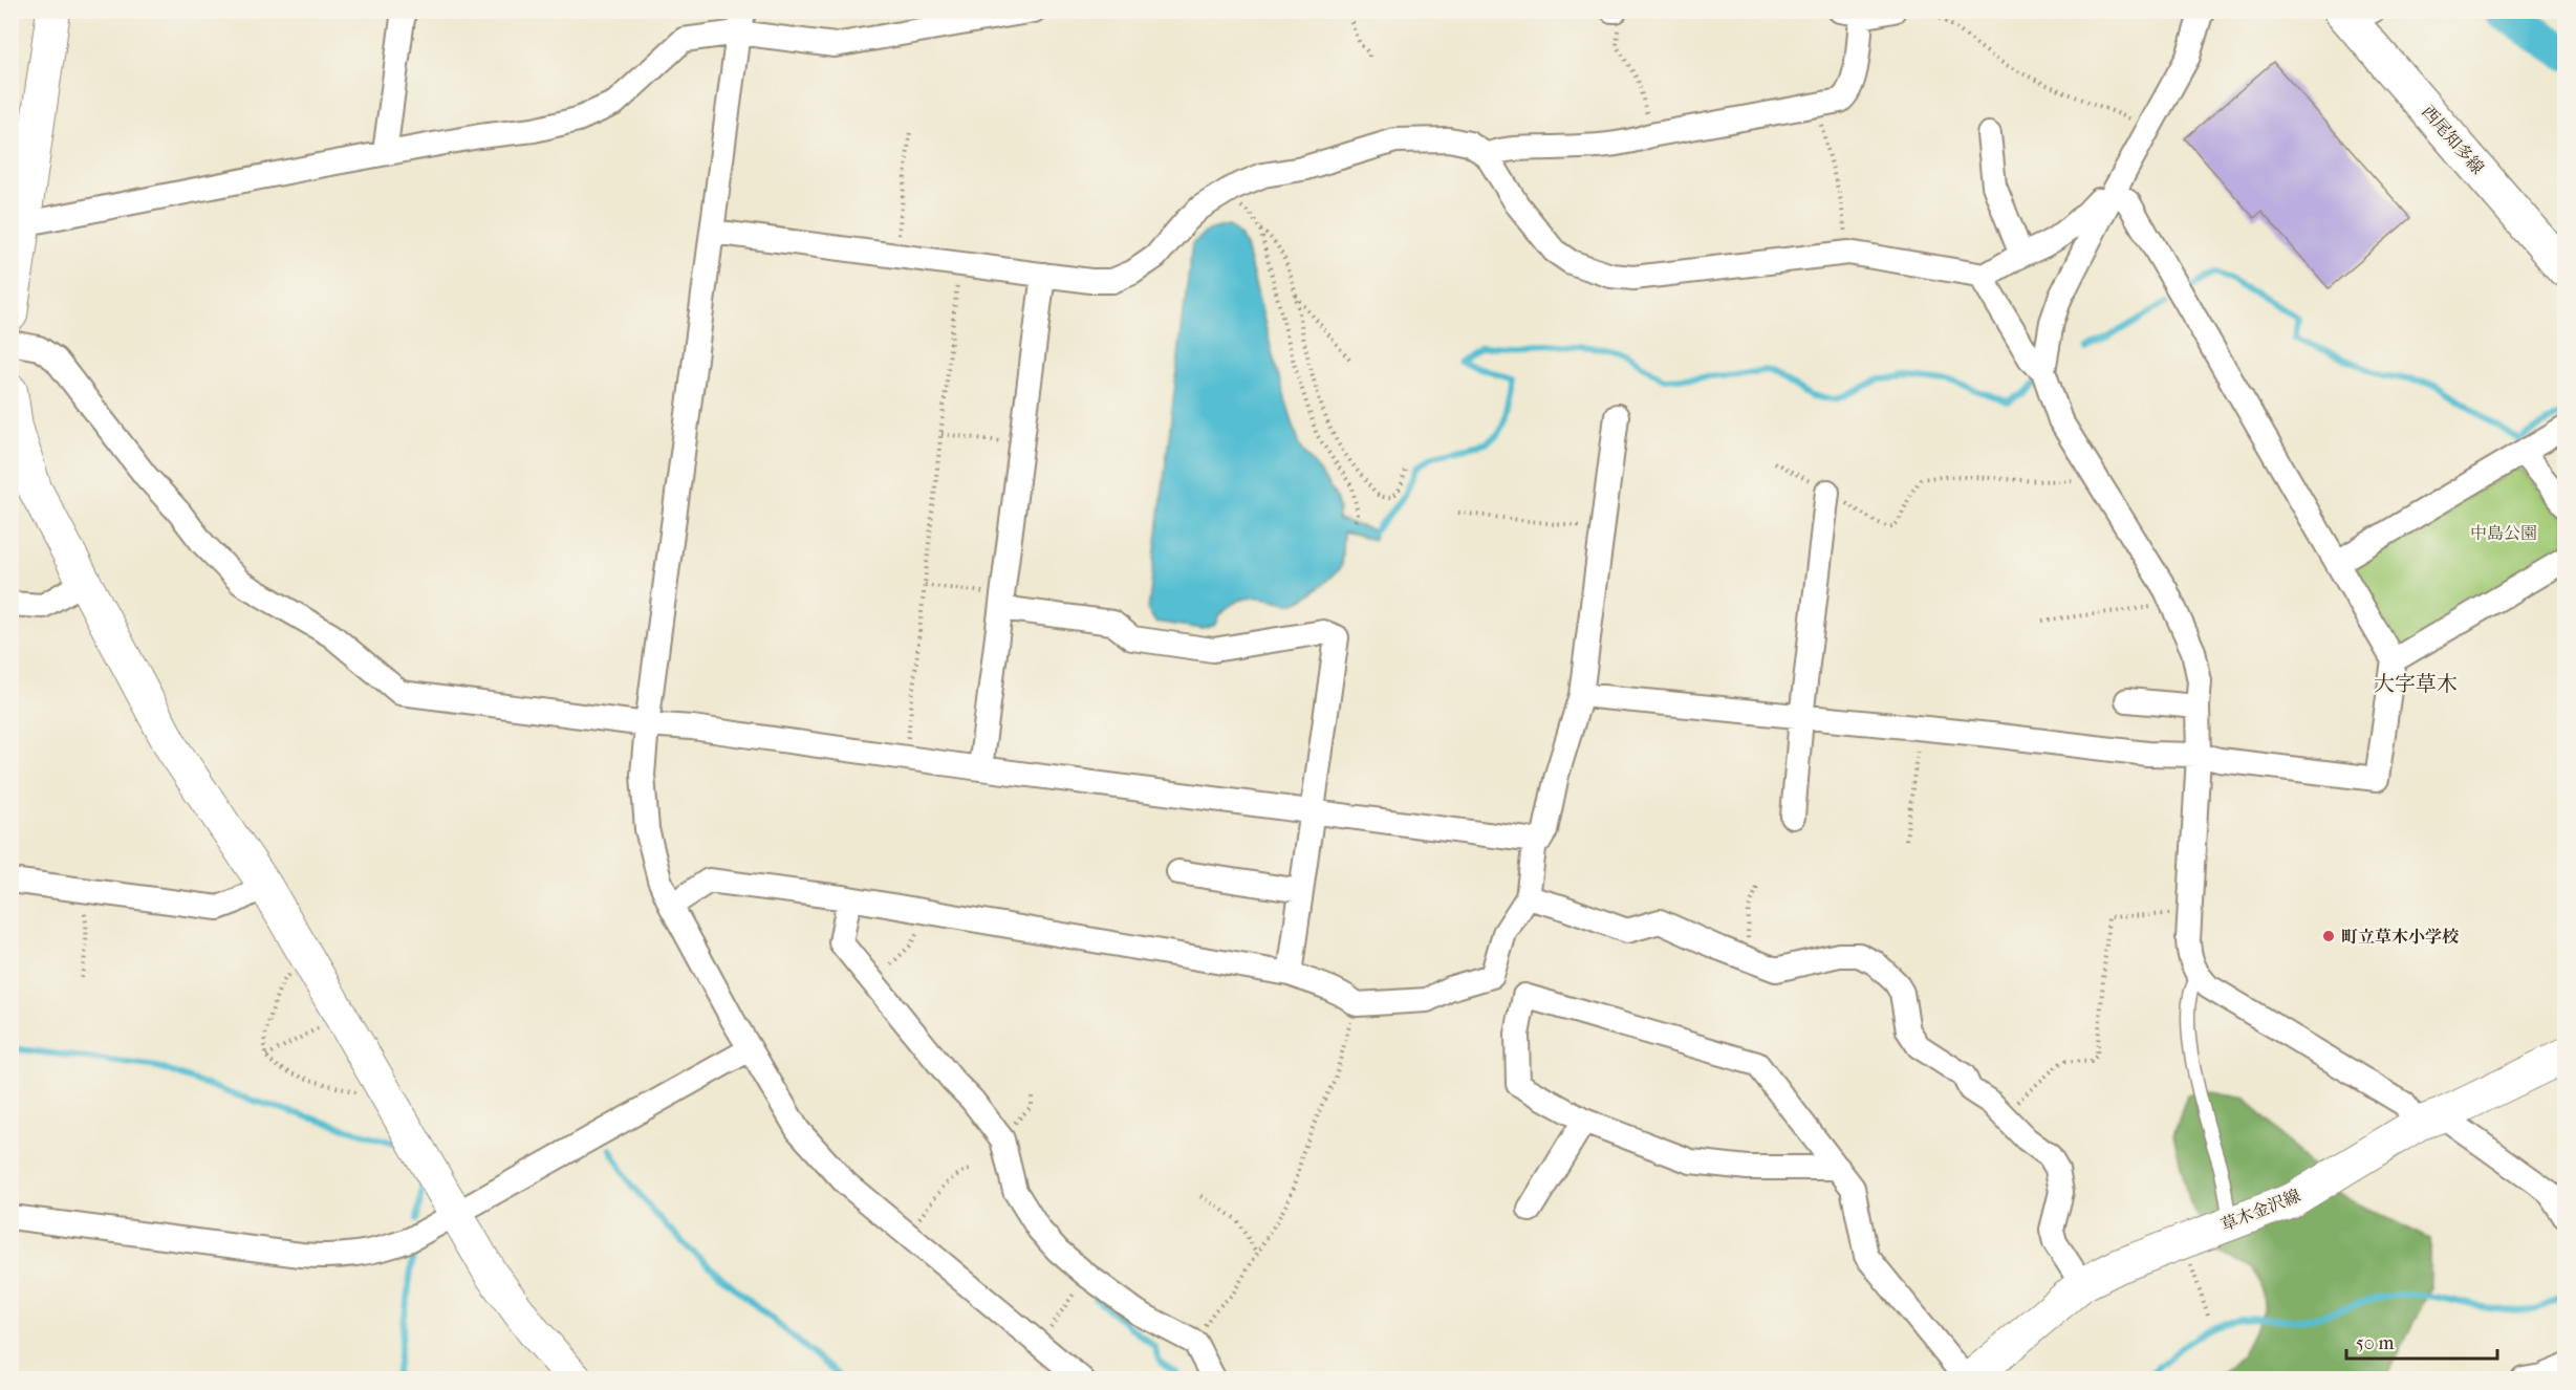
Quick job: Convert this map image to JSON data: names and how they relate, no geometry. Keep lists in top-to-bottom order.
{
  "streets": {
    "main road": ["西尾知多線"],
    "street": ["草木金沢線"]
  },
  "districts": ["大字草木"],
  "parks": ["中島公園"],
  "places": ["町立草木小学校"],
  "scale_bar": "50 m"
}
